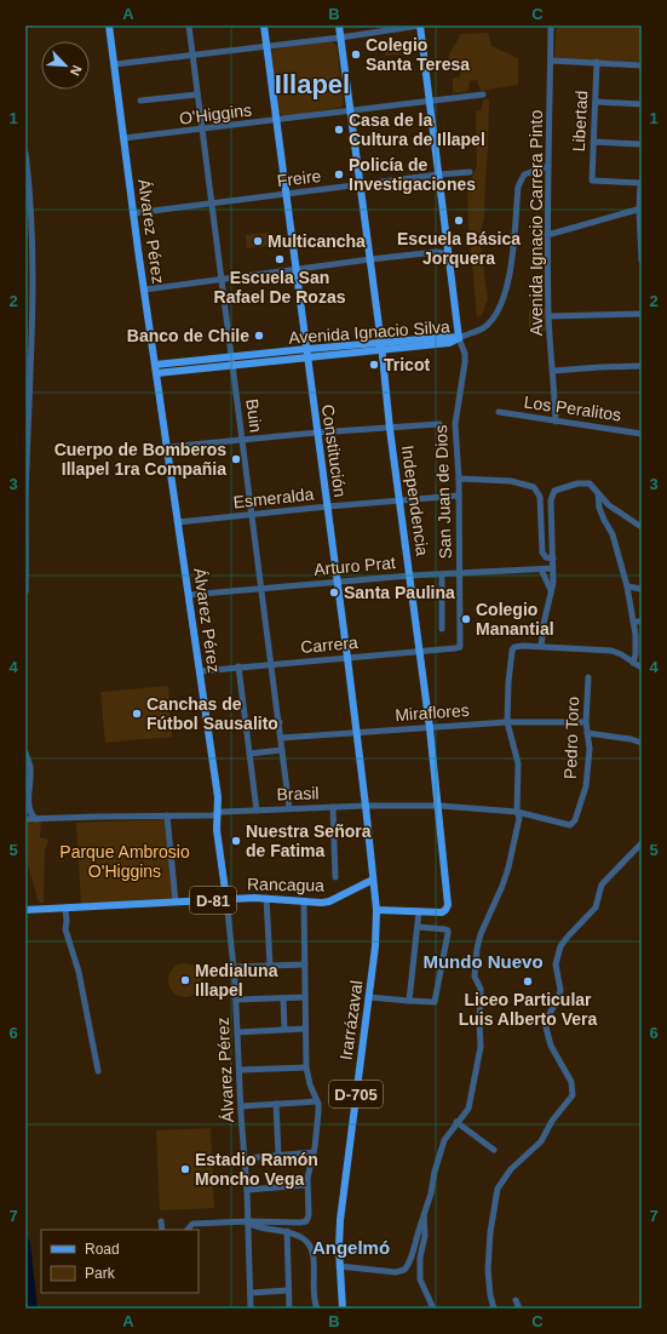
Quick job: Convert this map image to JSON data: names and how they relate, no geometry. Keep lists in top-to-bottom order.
{
  "streets": {
    "main road": [
      "Álvarez Pérez",
      "Avenida Ignacio Silva",
      "Constitución",
      "Independencia",
      "Rancagua",
      "D-81",
      "Irarrázaval",
      "D-705"
    ],
    "street": [
      "O'Higgins",
      "Libertad",
      "Freire",
      "Avenida Ignacio Carrera Pinto",
      "Los Peralitos",
      "Buin",
      "San Juan de Dios",
      "Esmeralda",
      "Arturo Prat",
      "Carrera",
      "Miraflores",
      "Pedro Toro",
      "Brasil"
    ]
  },
  "crossings": [
    ["O'Higgins", "Álvarez Pérez"],
    ["O'Higgins", "Buin"],
    ["O'Higgins", "Constitución"],
    ["O'Higgins", "Independencia"],
    ["Freire", "Álvarez Pérez"],
    ["Freire", "Buin"],
    ["Freire", "Constitución"],
    ["Freire", "Independencia"],
    ["Avenida Ignacio Carrera Pinto", "Los Peralitos"],
    ["Álvarez Pérez", "Avenida Ignacio Silva"],
    ["Álvarez Pérez", "Esmeralda"],
    ["Álvarez Pérez", "Arturo Prat"],
    ["Álvarez Pérez", "Carrera"],
    ["Álvarez Pérez", "Brasil"],
    ["Álvarez Pérez", "Rancagua"],
    ["Avenida Ignacio Silva", "Buin"],
    ["Avenida Ignacio Silva", "Constitución"],
    ["Avenida Ignacio Silva", "San Juan de Dios"],
    ["Avenida Ignacio Silva", "Independencia"],
    ["Buin", "Esmeralda"],
    ["Buin", "Arturo Prat"],
    ["Buin", "Carrera"],
    ["Buin", "Miraflores"],
    ["Buin", "Brasil"],
    ["Constitución", "Esmeralda"],
    ["Constitución", "Arturo Prat"],
    ["Constitución", "Carrera"],
    ["Constitución", "Miraflores"],
    ["Constitución", "Brasil"],
    ["Constitución", "Rancagua"],
    ["Constitución", "Irarrázaval"],
    ["San Juan de Dios", "Esmeralda"],
    ["San Juan de Dios", "Arturo Prat"],
    ["San Juan de Dios", "Carrera"],
    ["Esmeralda", "Independencia"],
    ["Independencia", "Arturo Prat"],
    ["Independencia", "Carrera"],
    ["Independencia", "Miraflores"],
    ["Independencia", "Brasil"],
    ["Independencia", "Irarrázaval"],
    ["Miraflores", "Pedro Toro"],
    ["Pedro Toro", "Brasil"],
    ["Rancagua", "Irarrázaval"]
  ],
  "districts": ["Illapel", "Mundo Nuevo", "Angelmó"],
  "parks": ["Parque Ambrosio O'Higgins"],
  "places": [
    "Colegio Santa Teresa",
    "Casa de la Cultura de Illapel",
    "Policía de Investigaciones",
    "Escuela Básica Jorquera",
    "Multicancha",
    "Escuela San Rafael De Rozas",
    "Banco de Chile",
    "Tricot",
    "Cuerpo de Bomberos Illapel 1ra Compañia",
    "Santa Paulina",
    "Colegio Manantial",
    "Canchas de Fútbol Sausalito",
    "Nuestra Señora de Fatima",
    "Medialuna Illapel",
    "Liceo Particular Luis Alberto Vera",
    "Estadio Ramón Moncho Vega"
  ],
  "legend": ["Road", "Park"],
  "north": "bottom right",
  "grid": {
    "columns": ["A", "B", "C"],
    "rows": [
      "1",
      "2",
      "3",
      "4",
      "5",
      "6",
      "7"
    ]
  }
}
